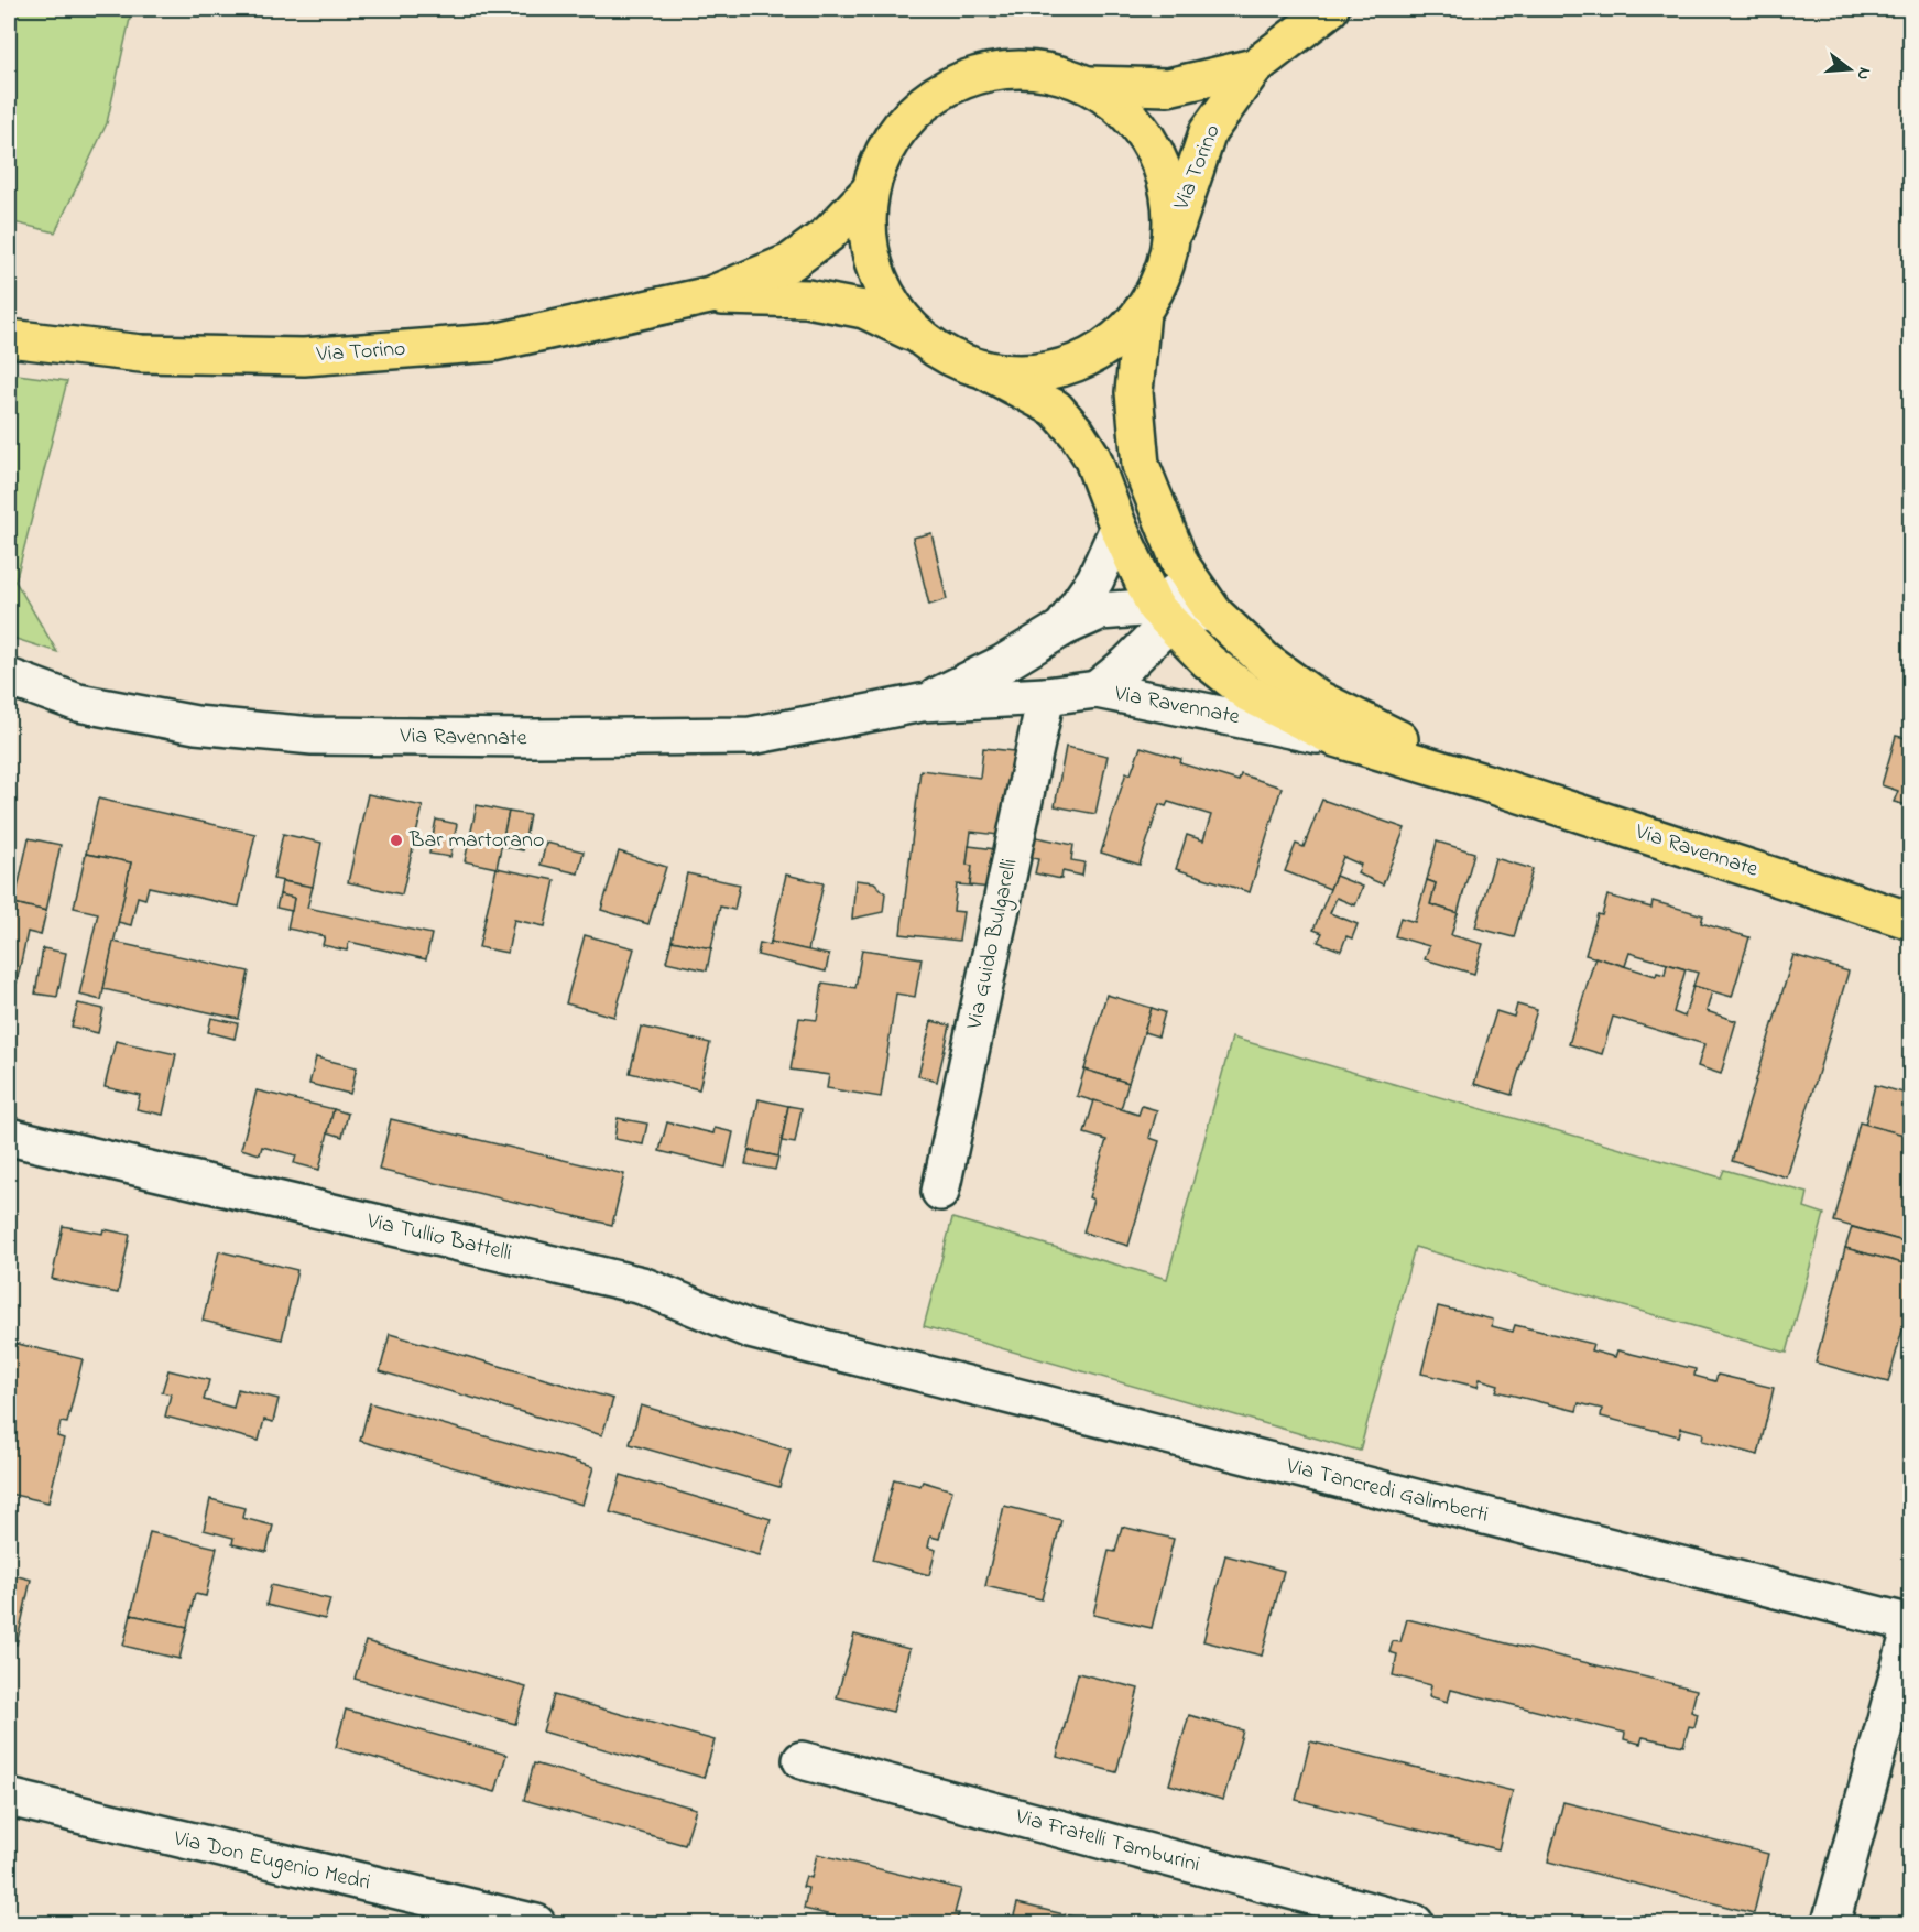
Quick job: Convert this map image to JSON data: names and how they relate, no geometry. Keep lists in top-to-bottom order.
{
  "streets": {
    "main road": ["Via Torino", "Via Ravennate"],
    "street": [
      "Via Guido Bulgarelli",
      "Via Tullio Battelli",
      "Via Tancredi Galimberti",
      "Via Fratelli Tamburini",
      "Via Don Eugenio Medri"
    ]
  },
  "crossings": [
    ["Via Ravennate", "Via Guido Bulgarelli"],
    ["Via Tullio Battelli", "Via Tancredi Galimberti"]
  ],
  "places": ["Bar martorano"],
  "north": "right"
}
